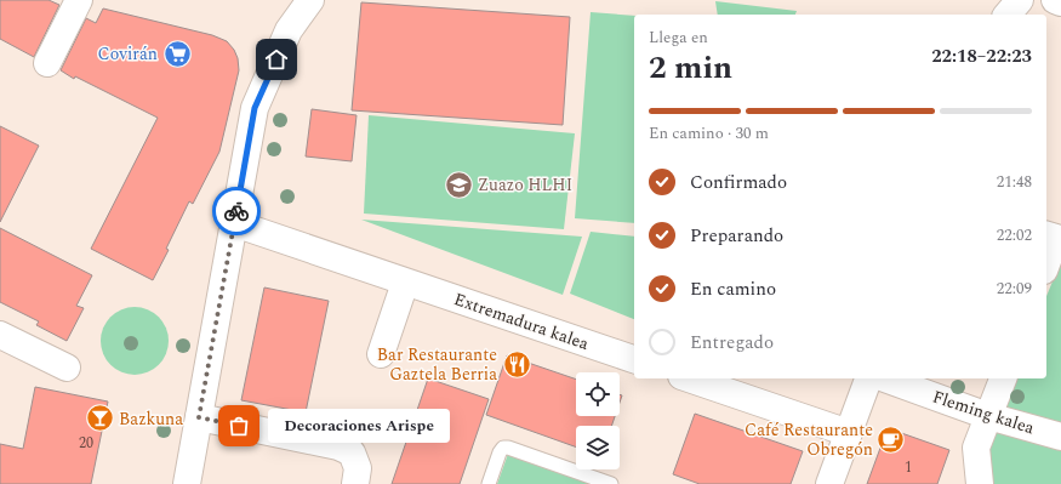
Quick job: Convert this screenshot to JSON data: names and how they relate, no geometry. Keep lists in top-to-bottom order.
{
  "streets": {
    "street": ["Extremadura kalea", "Fleming kalea"]
  },
  "places": {
    "supermarket": ["Covirán"],
    "school or university": ["Zuazo HLHI"],
    "restaurant": ["Bar Restaurante Gaztela Berria"],
    "bar": ["Bazkuna"],
    "other": ["Decoraciones Arispe"],
    "cafe": ["Café Restaurante Obregón"]
  },
  "house_numbers": ["20", "1"],
  "page": {
    "heading": ["2 min", "Llega en", "22:18–22:23"],
    "bar": "En camino · 30 m",
    "list": [
      ["Confirmado", "21:48"],
      ["Preparando", "22:02"],
      ["En camino", "22:09"],
      "Entregado"
    ],
    "bubble": "Decoraciones Arispe"
  }
}
